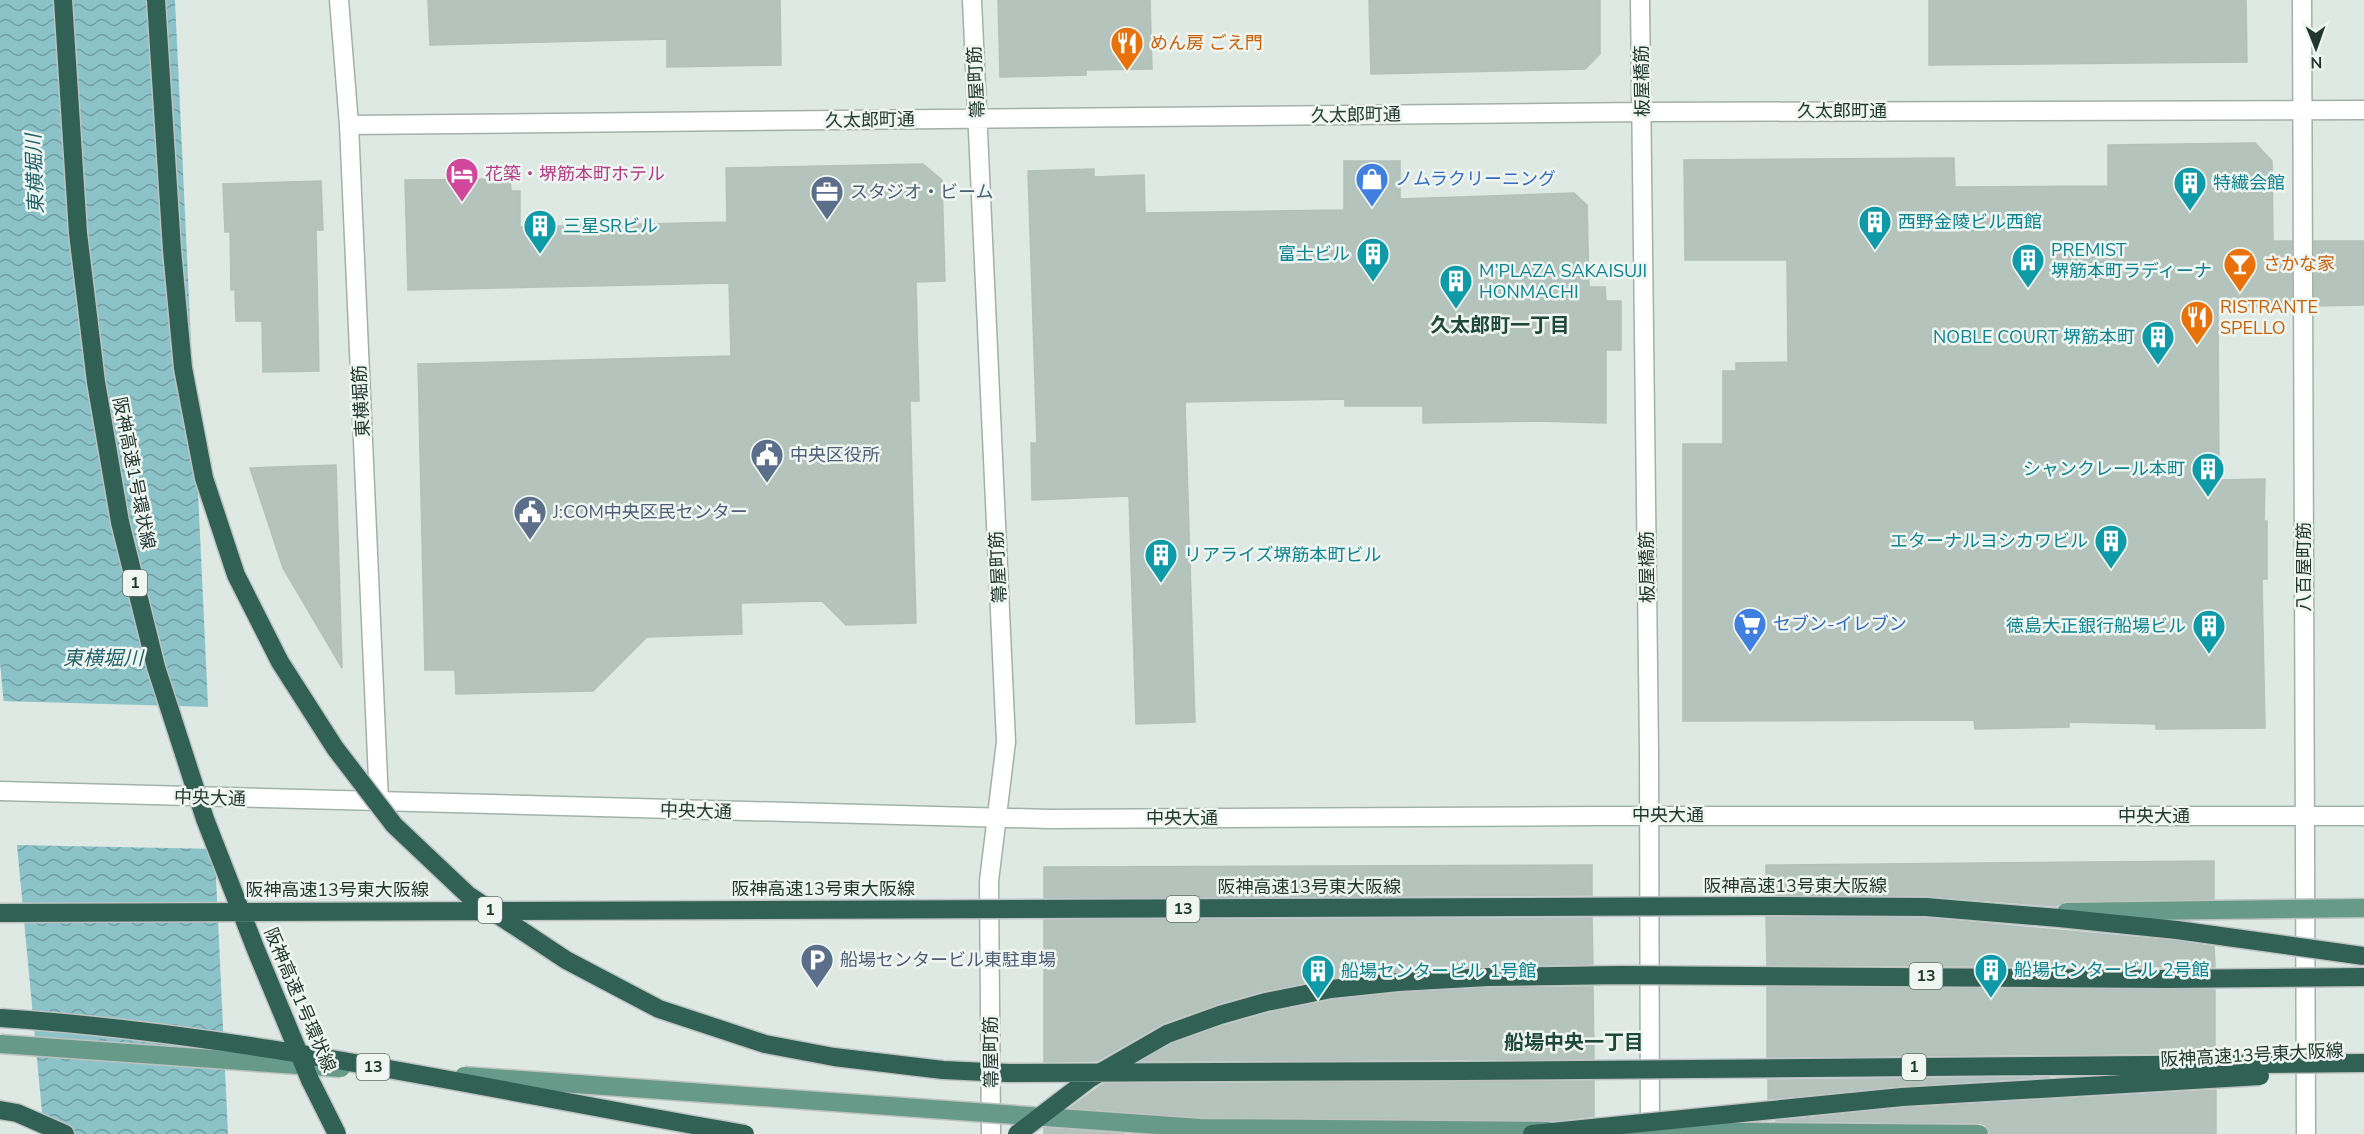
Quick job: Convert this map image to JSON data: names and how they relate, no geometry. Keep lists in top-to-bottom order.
{
  "streets": {
    "highway": [
      "阪神高速1号環状線",
      "1",
      "阪神高速13号東大阪線",
      "13"
    ],
    "street": [
      "板屋橋筋",
      "箒屋町筋",
      "久太郎町通",
      "東横堀筋",
      "八百屋町筋",
      "中央大通"
    ]
  },
  "crossings": [
    ["板屋橋筋", "久太郎町通"],
    ["板屋橋筋", "中央大通"],
    ["箒屋町筋", "久太郎町通"],
    ["箒屋町筋", "中央大通"],
    ["久太郎町通", "東横堀筋"],
    ["久太郎町通", "八百屋町筋"],
    ["東横堀筋", "中央大通"],
    ["八百屋町筋", "中央大通"]
  ],
  "districts": ["久太郎町一丁目", "船場中央一丁目"],
  "water": ["東横堀川"],
  "places": {
    "restaurant": ["めん房 ごえ門", "RISTRANTE SPELLO"],
    "hotel": ["花築・堺筋本町ホテル"],
    "shop": ["ノムラクリーニング"],
    "building": [
      "特繊会館",
      "西野金陵ビル西館",
      "三星SRビル",
      "富士ビル",
      "PREMIST 堺筋本町ラディーナ",
      "M’PLAZA SAKAISUJI HONMACHI",
      "NOBLE COURT 堺筋本町",
      "シャンクレール本町",
      "エターナルヨシカワビル",
      "リアライズ堺筋本町ビル",
      "徳島大正銀行船場ビル",
      "船場センタービル 2号館",
      "船場センタービル 1号館"
    ],
    "office": ["スタジオ・ビーム"],
    "bar": ["さかな家"],
    "public building": ["中央区役所", "J:COM中央区民センター"],
    "supermarket": ["セブン-イレブン"],
    "parking": ["船場センタービル東駐車場"]
  },
  "north": "bottom"
}
